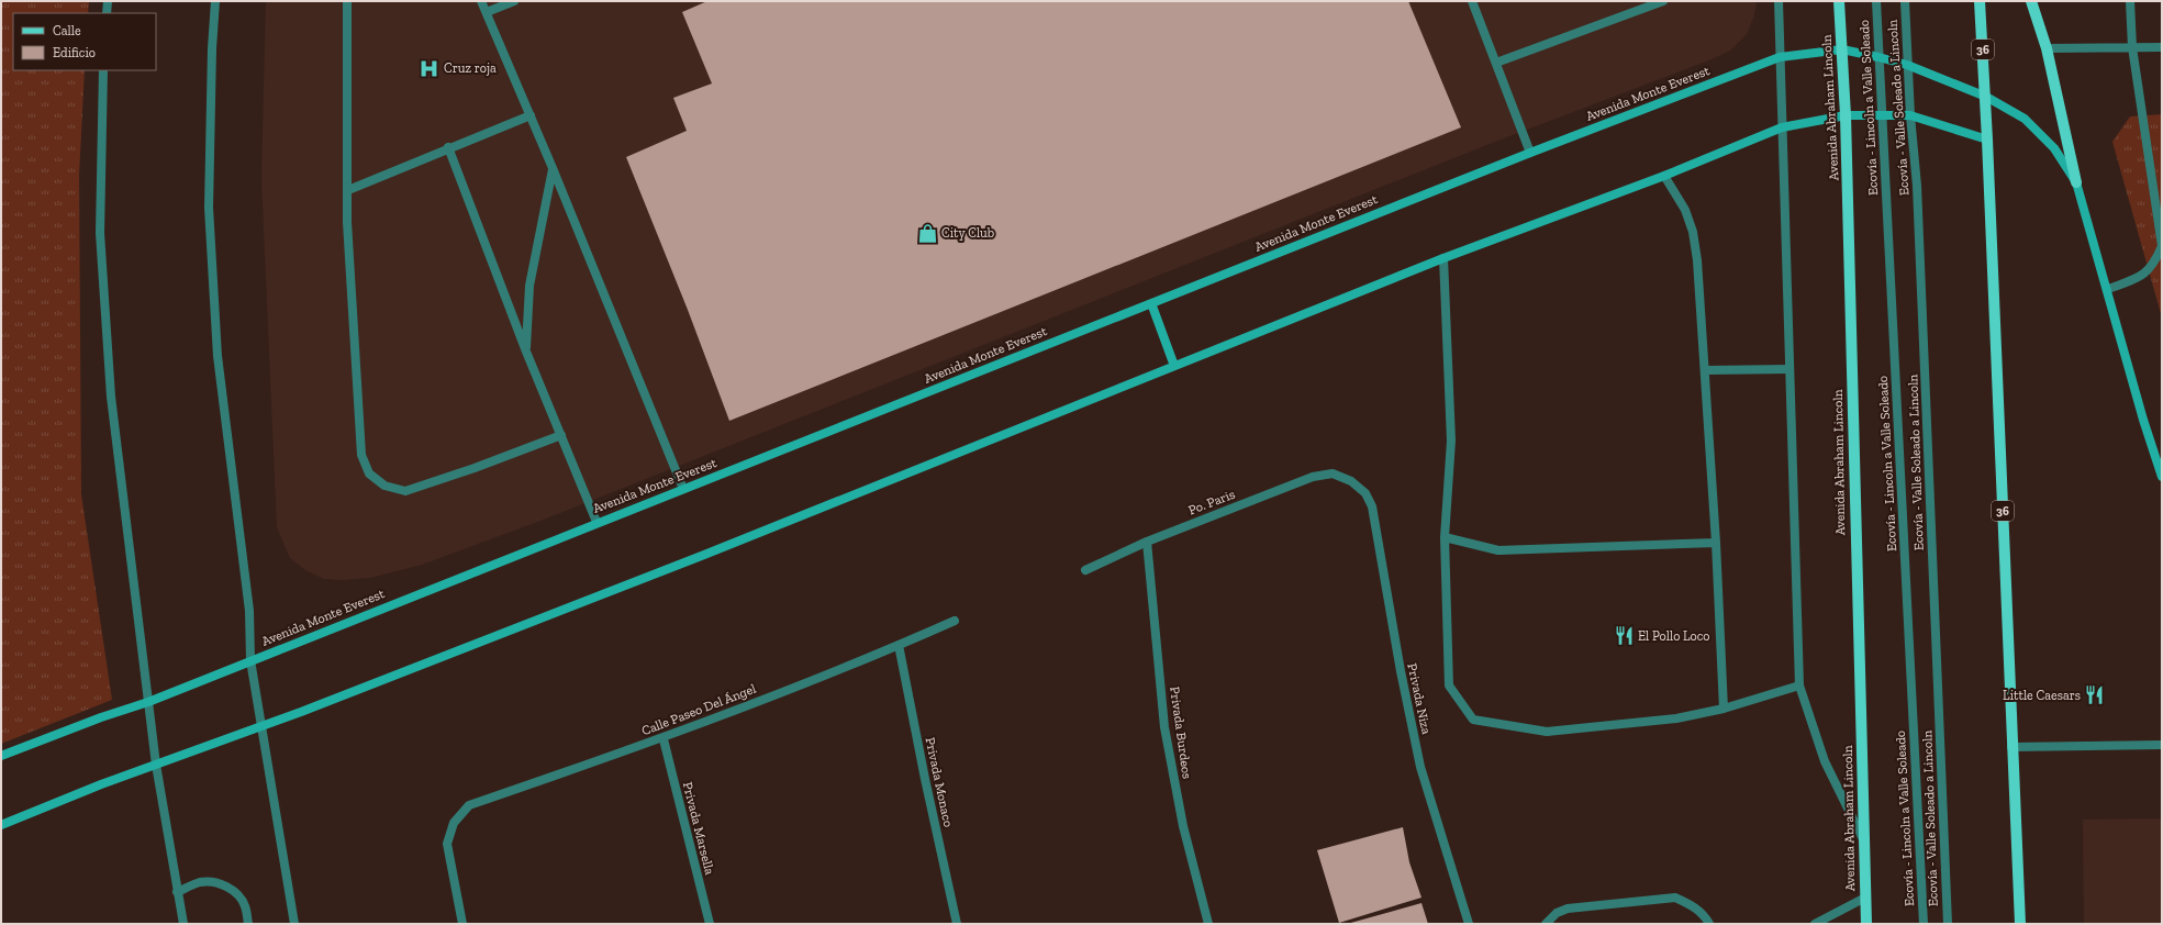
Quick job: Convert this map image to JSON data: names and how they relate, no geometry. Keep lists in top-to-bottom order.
{
  "streets": {
    "main road": ["36", "Avenida Monte Everest", "Avenida Abraham Lincoln"],
    "street": [
      "Ecovía - Lincoln a Valle Soleado",
      "Ecovía - Valle Soleado a Lincoln",
      "Po. Paris",
      "Privada Niza",
      "Calle Paseo Del Ángel",
      "Privada Burdeos",
      "Privada Monaco",
      "Privada Marsella"
    ]
  },
  "crossings": [
    ["36", "Avenida Monte Everest"],
    ["Avenida Monte Everest", "Avenida Abraham Lincoln"],
    ["Avenida Monte Everest", "Ecovía - Lincoln a Valle Soleado"],
    ["Avenida Monte Everest", "Ecovía - Valle Soleado a Lincoln"],
    ["Po. Paris", "Privada Niza"],
    ["Po. Paris", "Privada Burdeos"],
    ["Calle Paseo Del Ángel", "Privada Monaco"],
    ["Calle Paseo Del Ángel", "Privada Marsella"]
  ],
  "places": {
    "hospital": ["Cruz roja"],
    "shop": ["City Club"],
    "restaurant": ["El Pollo Loco", "Little Caesars"]
  },
  "legend": ["Calle", "Edificio"]
}
